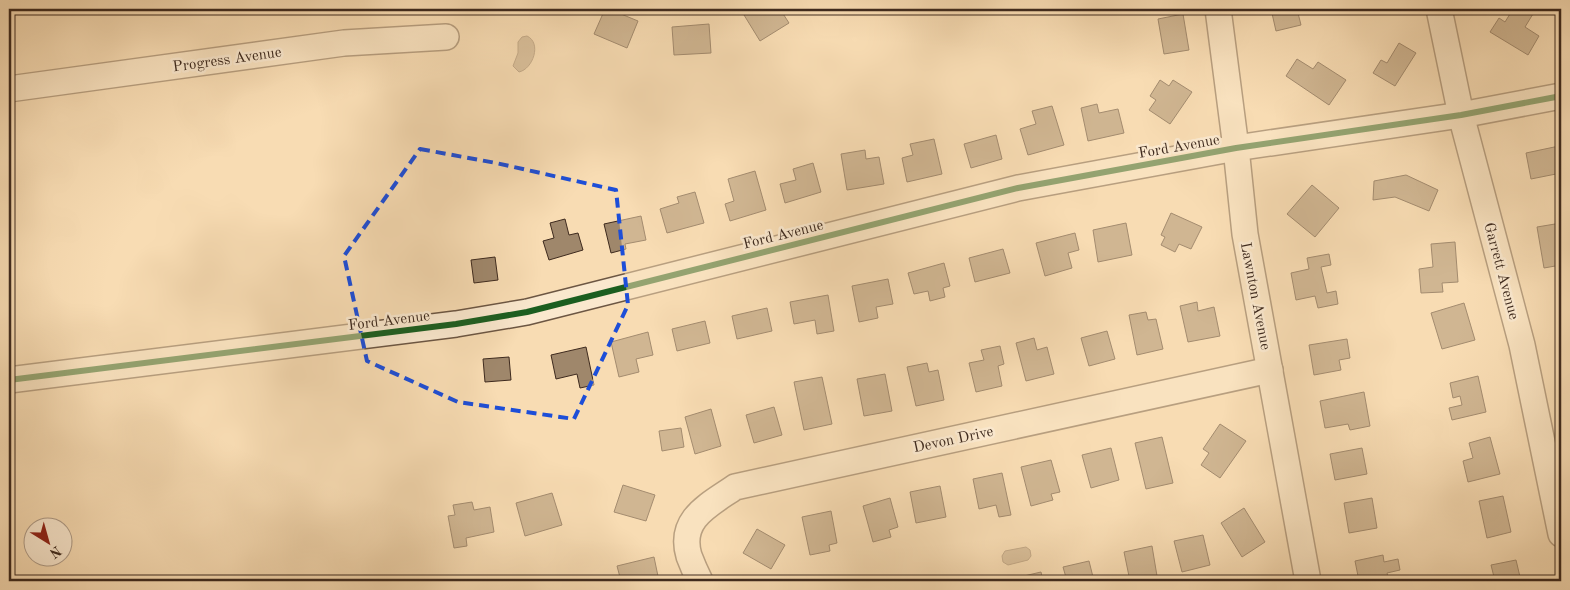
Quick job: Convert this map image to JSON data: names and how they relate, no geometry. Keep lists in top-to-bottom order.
{
  "streets": {
    "street": [
      "Progress Avenue",
      "Ford Avenue",
      "Garrett Avenue",
      "Lawnton Avenue",
      "Devon Drive"
    ]
  },
  "crossings": [
    ["Ford Avenue", "Garrett Avenue"],
    ["Ford Avenue", "Lawnton Avenue"],
    ["Lawnton Avenue", "Devon Drive"]
  ],
  "north": "bottom right"
}
